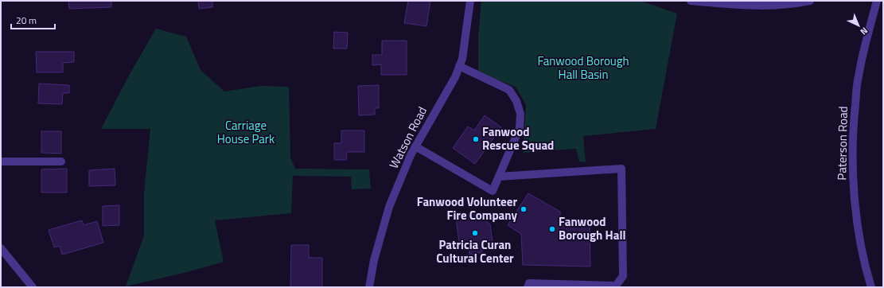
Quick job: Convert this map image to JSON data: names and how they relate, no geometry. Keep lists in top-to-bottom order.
{
  "streets": {
    "street": ["Watson Road", "Paterson Road"]
  },
  "parks": ["Fanwood Borough Hall Basin", "Carriage House Park"],
  "places": [
    "Fanwood Rescue Squad",
    "Fanwood Volunteer Fire Company",
    "Fanwood Borough Hall",
    "Patricia Curan Cultural Center"
  ],
  "scale_bar": "20 m",
  "north": "bottom right"
}
